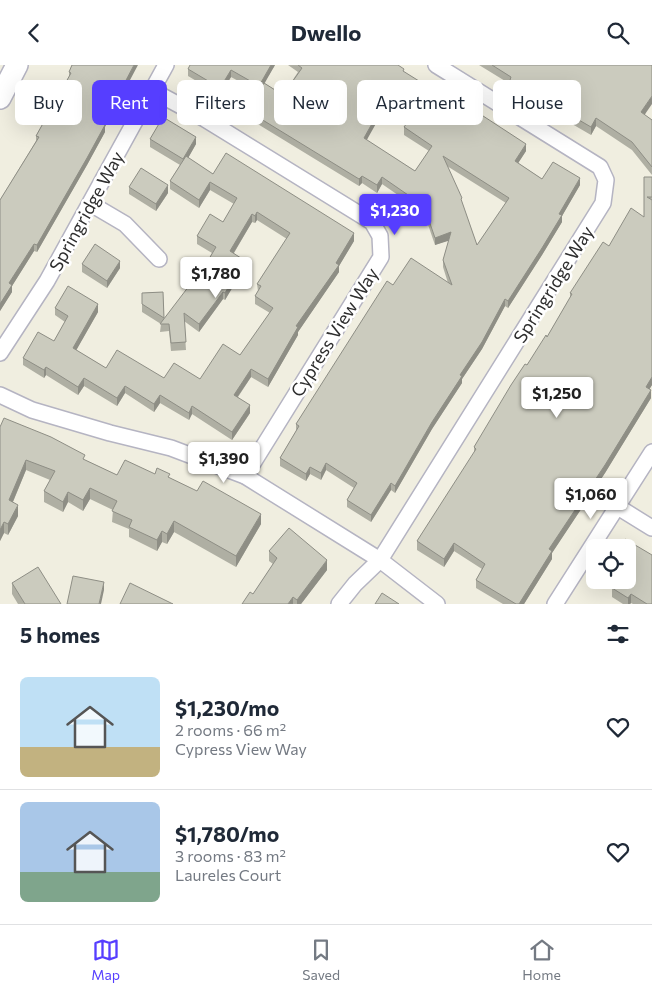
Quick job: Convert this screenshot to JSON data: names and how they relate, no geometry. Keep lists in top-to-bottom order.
{
  "streets": {
    "street": ["Springridge Way", "Cypress View Way"]
  },
  "page": {
    "header": "Dwello",
    "chip": [
      "Buy",
      "Rent",
      "Filters",
      "New",
      "Apartment",
      "House"
    ],
    "price": [
      "$1,230",
      "$1,780",
      "$1,250",
      "$1,390",
      "$1,060"
    ],
    "heading": "5 homes",
    "list": [
      {
        "name": "$1,230/mo",
        "note": "2 rooms · 66 m² · Cypress View Way"
      },
      {
        "name": "$1,780/mo",
        "note": "3 rooms · 83 m² · Laureles Court"
      }
    ],
    "tabs": ["Map", "Saved", "Home"]
  }
}
